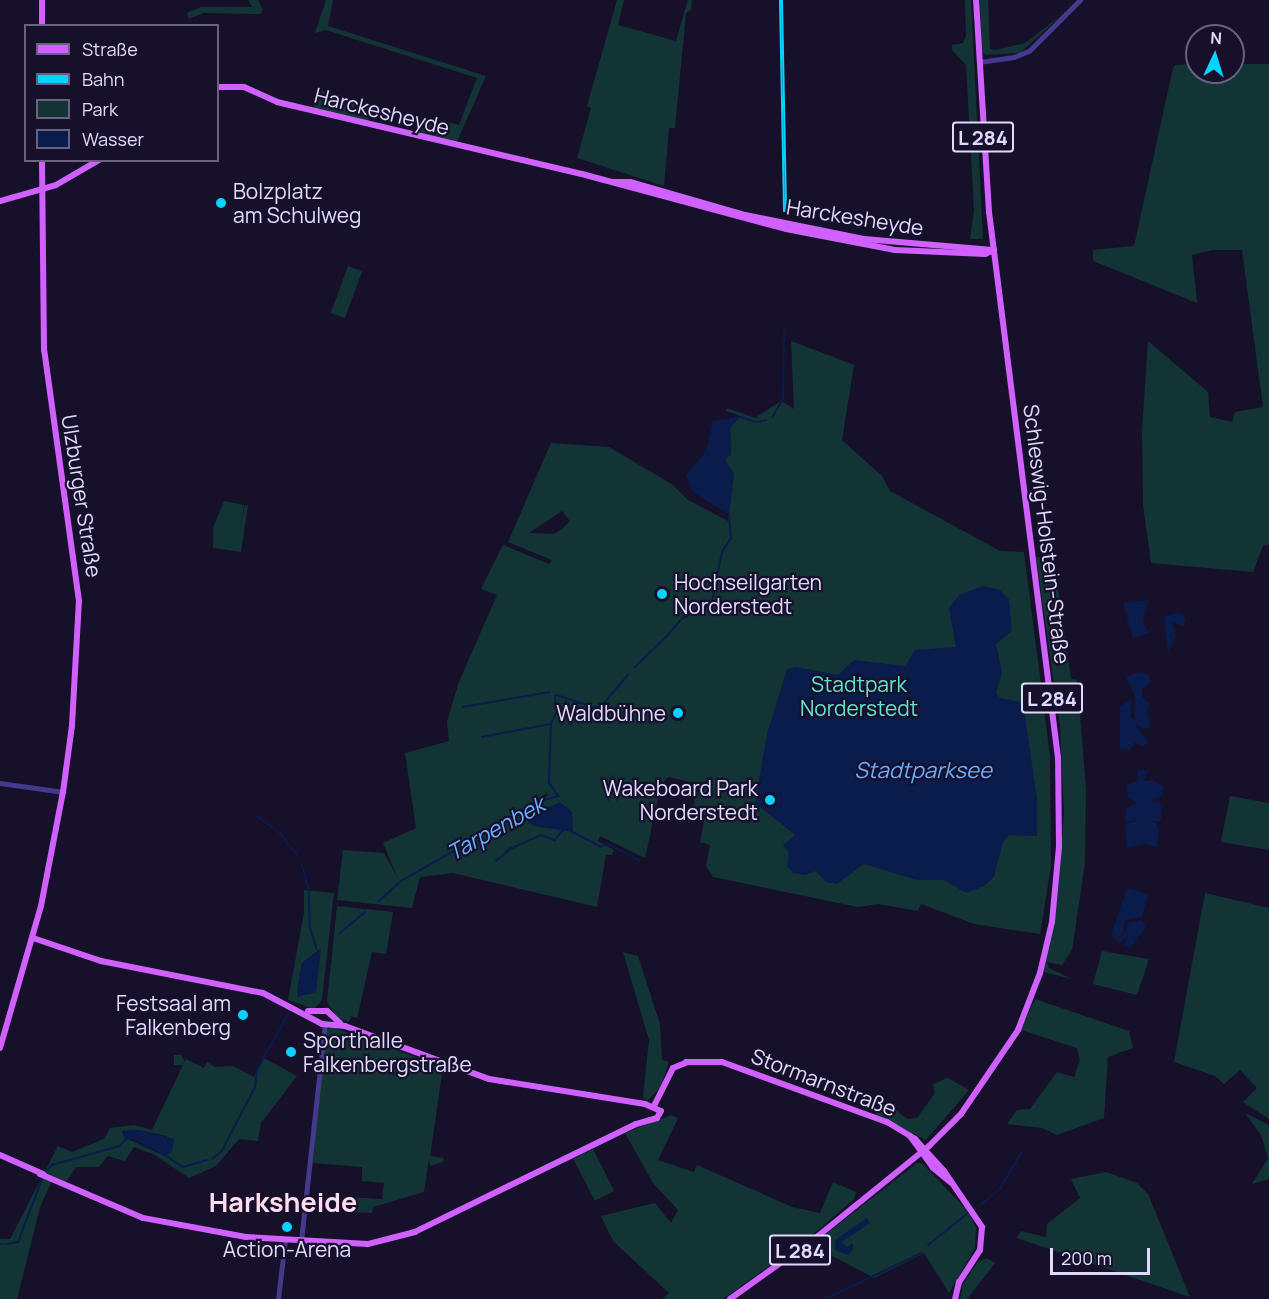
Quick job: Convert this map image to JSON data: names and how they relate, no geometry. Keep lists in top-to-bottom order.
{
  "streets": {
    "main road": [
      "Harckesheyde",
      "L 284",
      "Ulzburger Straße",
      "Schleswig-Holstein-Straße",
      "Stormarnstraße"
    ]
  },
  "crossings": [
    ["Harckesheyde", "Schleswig-Holstein-Straße"],
    ["Schleswig-Holstein-Straße", "Stormarnstraße"]
  ],
  "districts": ["Harksheide"],
  "water": ["Stadtparksee", "Tarpenbek"],
  "parks": ["Stadtpark Norderstedt"],
  "places": [
    "Bolzplatz am Schulweg",
    "Hochseilgarten Norderstedt",
    "Waldbühne",
    "Wakeboard Park Norderstedt",
    "Festsaal am Falkenberg",
    "Sporthalle Falkenbergstraße",
    "Action-Arena"
  ],
  "legend": [
    "Straße",
    "Bahn",
    "Park",
    "Wasser"
  ],
  "scale_bar": "200 m",
  "north": "top"
}
